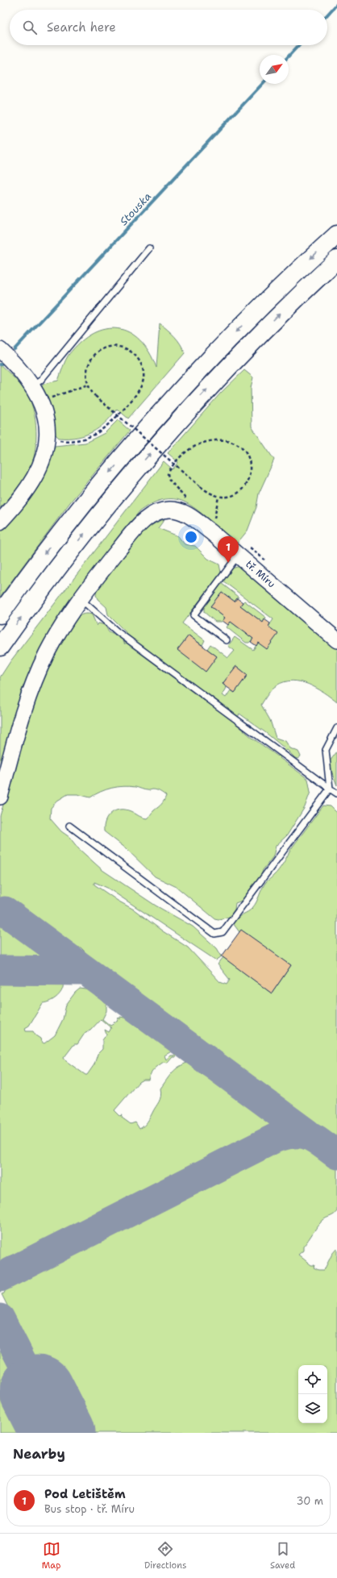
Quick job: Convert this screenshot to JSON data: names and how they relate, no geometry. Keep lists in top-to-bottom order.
{
  "streets": {
    "main road": ["tř. Míru"]
  },
  "water": ["Stouska"],
  "north": "top right",
  "page": {
    "search": "Search here",
    "pins": "1",
    "heading": "Nearby",
    "list": [
      {
        "mark": "1",
        "name": "Pod Letištěm",
        "note": "Bus stop · tř. Míru",
        "value": "30 m"
      }
    ],
    "nav": ["Map", "Directions", "Saved"]
  }
}
